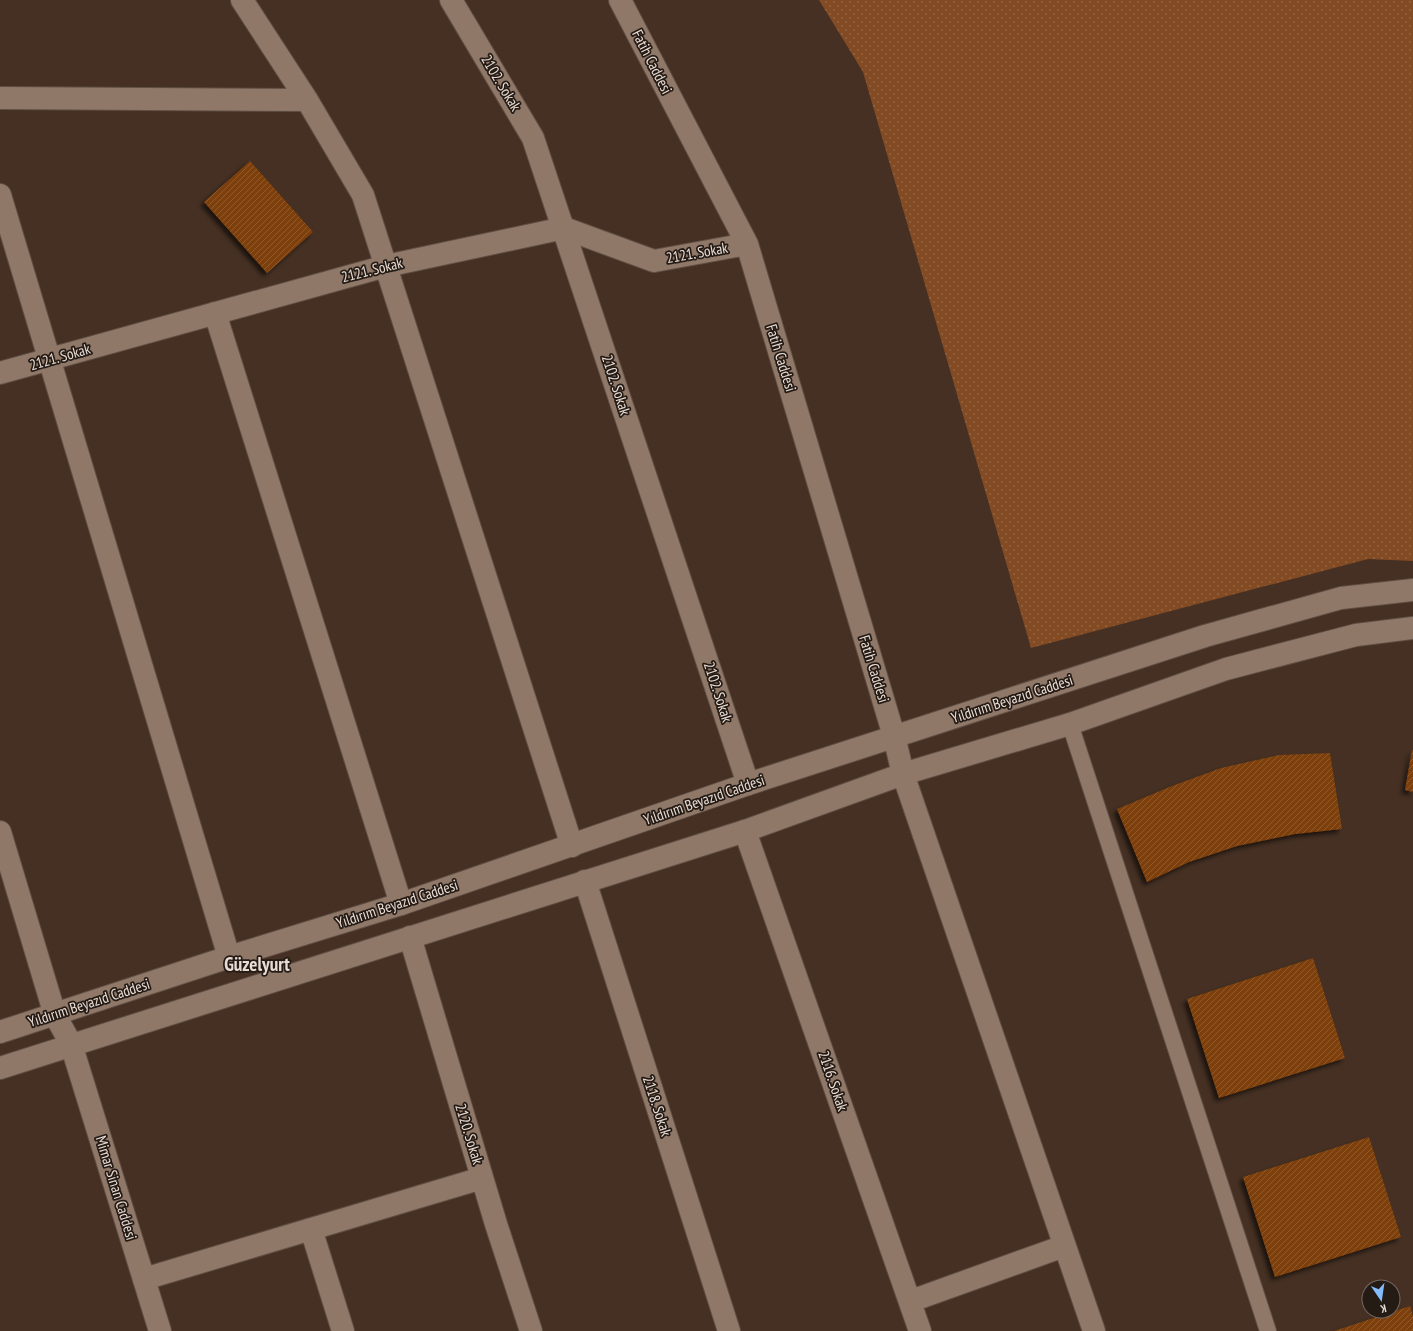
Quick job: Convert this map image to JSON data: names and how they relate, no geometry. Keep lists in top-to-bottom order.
{
  "streets": {
    "street": [
      "Fatih Caddesi",
      "2102. Sokak",
      "2121. Sokak",
      "Yıldırım Beyazıd Caddesi",
      "2116. Sokak",
      "2118. Sokak",
      "2120. Sokak",
      "Mimar Sinan Caddesi"
    ]
  },
  "crossings": [
    ["Fatih Caddesi", "2121. Sokak"],
    ["Fatih Caddesi", "Yıldırım Beyazıd Caddesi"],
    ["2102. Sokak", "2121. Sokak"],
    ["2102. Sokak", "Yıldırım Beyazıd Caddesi"],
    ["2121. Sokak", "2120. Sokak"],
    ["Yıldırım Beyazıd Caddesi", "2120. Sokak"],
    ["Yıldırım Beyazıd Caddesi", "Mimar Sinan Caddesi"]
  ],
  "districts": ["Güzelyurt"],
  "north": "bottom"
}
